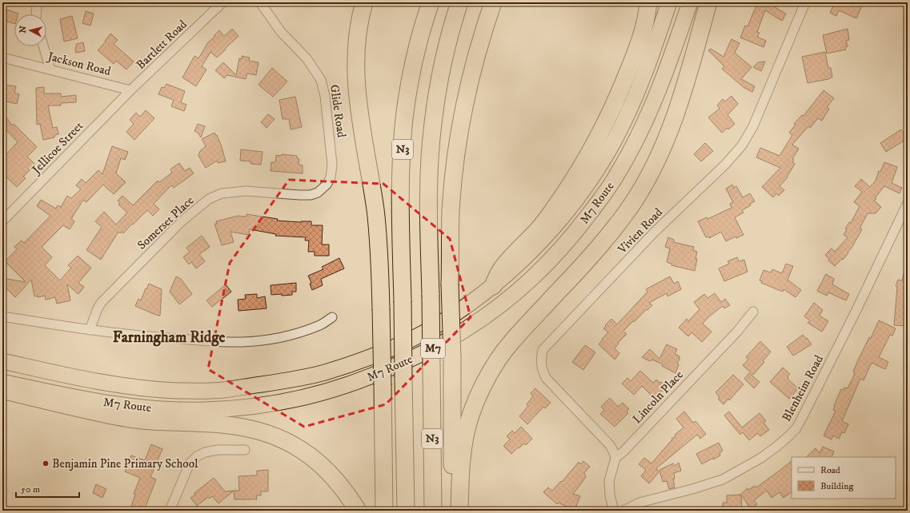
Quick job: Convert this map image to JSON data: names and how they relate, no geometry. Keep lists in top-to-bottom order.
{
  "streets": {
    "highway": ["N3", "M7 Route", "M7"],
    "street": [
      "Bartlett Road",
      "Jackson Road",
      "Glide Road",
      "Jellicoe Street",
      "Somerset Place",
      "Vivien Road",
      "Blenheim Road",
      "Lincoln Place"
    ]
  },
  "crossings": [
    ["Bartlett Road", "Jackson Road"],
    ["Bartlett Road", "Jellicoe Street"],
    ["Jackson Road", "Jellicoe Street"],
    ["Glide Road", "Somerset Place"],
    ["Vivien Road", "Lincoln Place"]
  ],
  "districts": ["Farningham Ridge"],
  "places": ["Benjamin Pine Primary School"],
  "legend": ["Road", "Building"],
  "scale_bar": "50 m",
  "north": "left"
}
